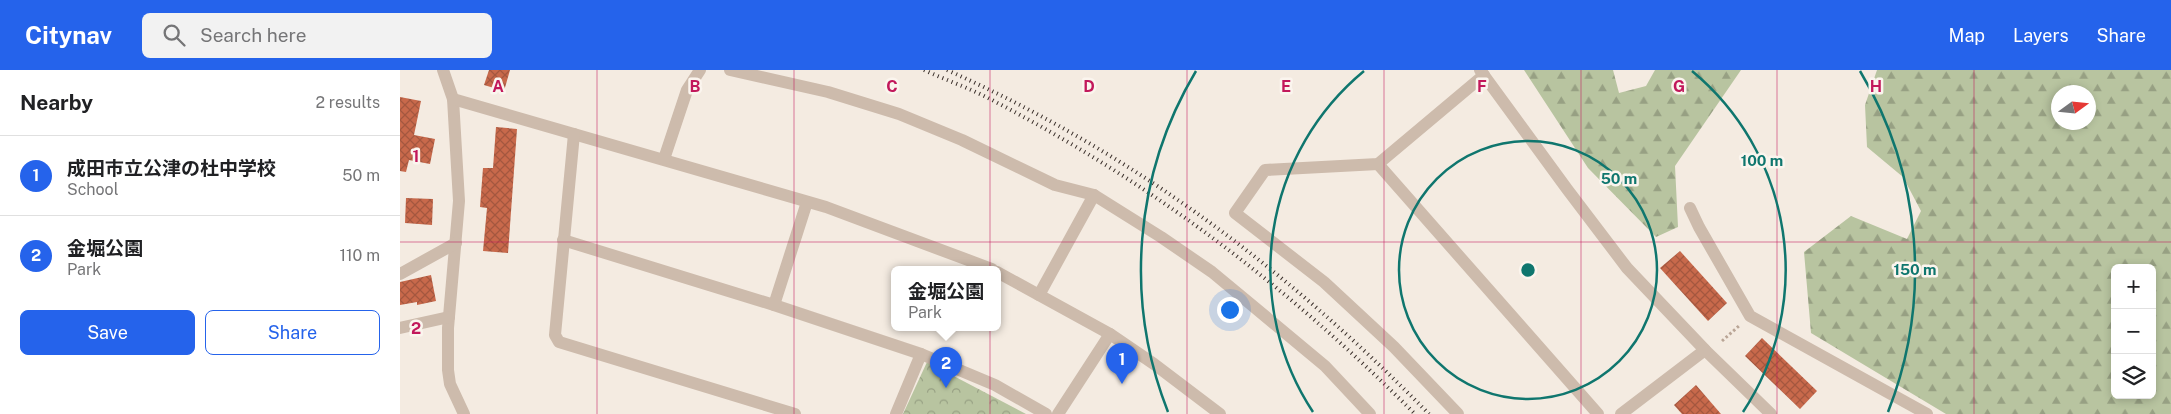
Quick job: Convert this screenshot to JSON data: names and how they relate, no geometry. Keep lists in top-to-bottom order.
{
  "north": "right",
  "page": {
    "header": "Citynav",
    "search": "Search here",
    "nav": ["Map", "Layers", "Share"],
    "heading": ["Nearby", "2 results"],
    "list": [
      {
        "mark": "1",
        "name": "成田市立公津の杜中学校",
        "note": "School",
        "value": "50 m"
      },
      {
        "mark": "2",
        "name": "金堀公園",
        "note": "Park",
        "value": "110 m"
      }
    ],
    "map_buttons": ["+", "−"],
    "popup": ["金堀公園", "Park"],
    "buttons": ["Save", "Share"],
    "pins": ["1", "2"]
  },
  "grid": {
    "columns": [
      "A",
      "B",
      "C",
      "D",
      "E",
      "F",
      "G",
      "H"
    ],
    "rows": ["1", "2"]
  },
  "rings": ["100 m", "50 m", "150 m"]
}
